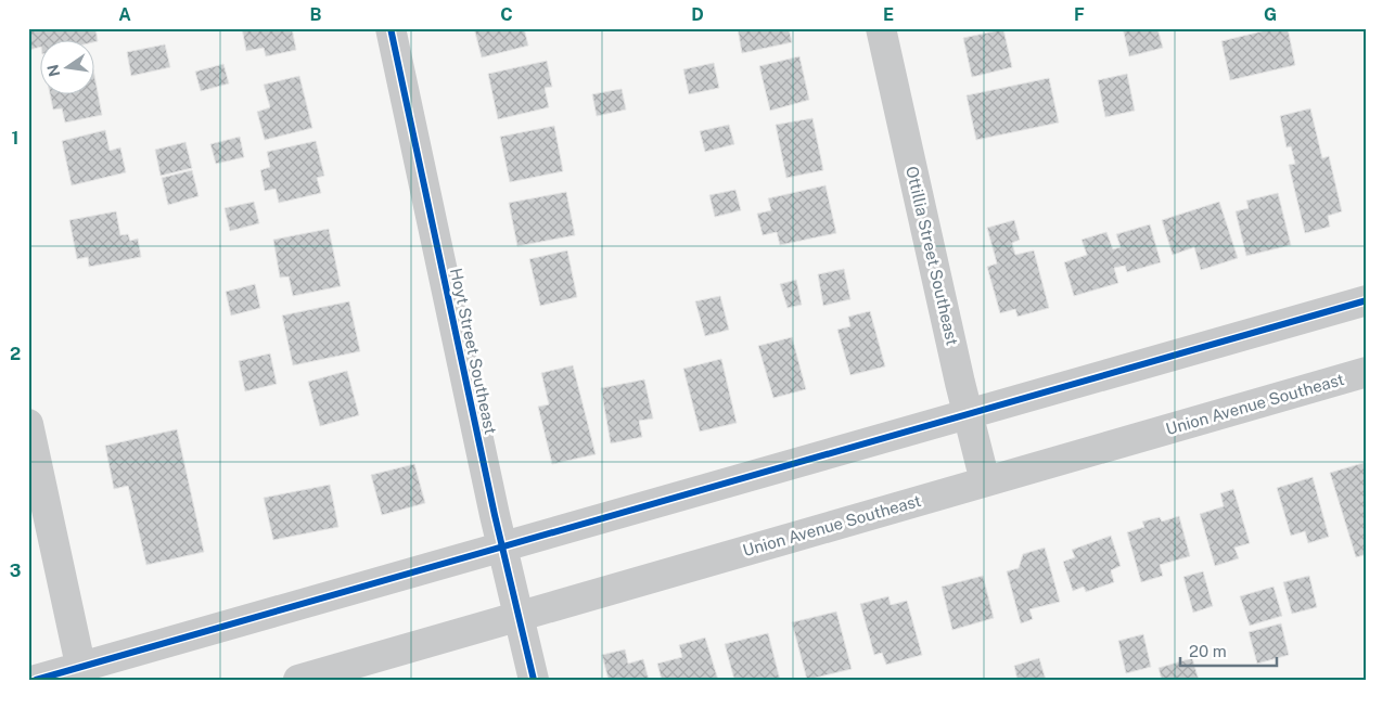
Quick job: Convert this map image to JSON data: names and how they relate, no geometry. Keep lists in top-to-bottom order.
{
  "streets": {
    "street": ["Ottillia Street Southeast", "Hoyt Street Southeast", "Union Avenue Southeast"]
  },
  "crossings": [
    ["Ottillia Street Southeast", "Union Avenue Southeast"],
    ["Hoyt Street Southeast", "Union Avenue Southeast"]
  ],
  "scale_bar": "20 m",
  "north": "left",
  "grid": {
    "columns": [
      "A",
      "B",
      "C",
      "D",
      "E",
      "F",
      "G"
    ],
    "rows": ["1", "2", "3"]
  }
}
